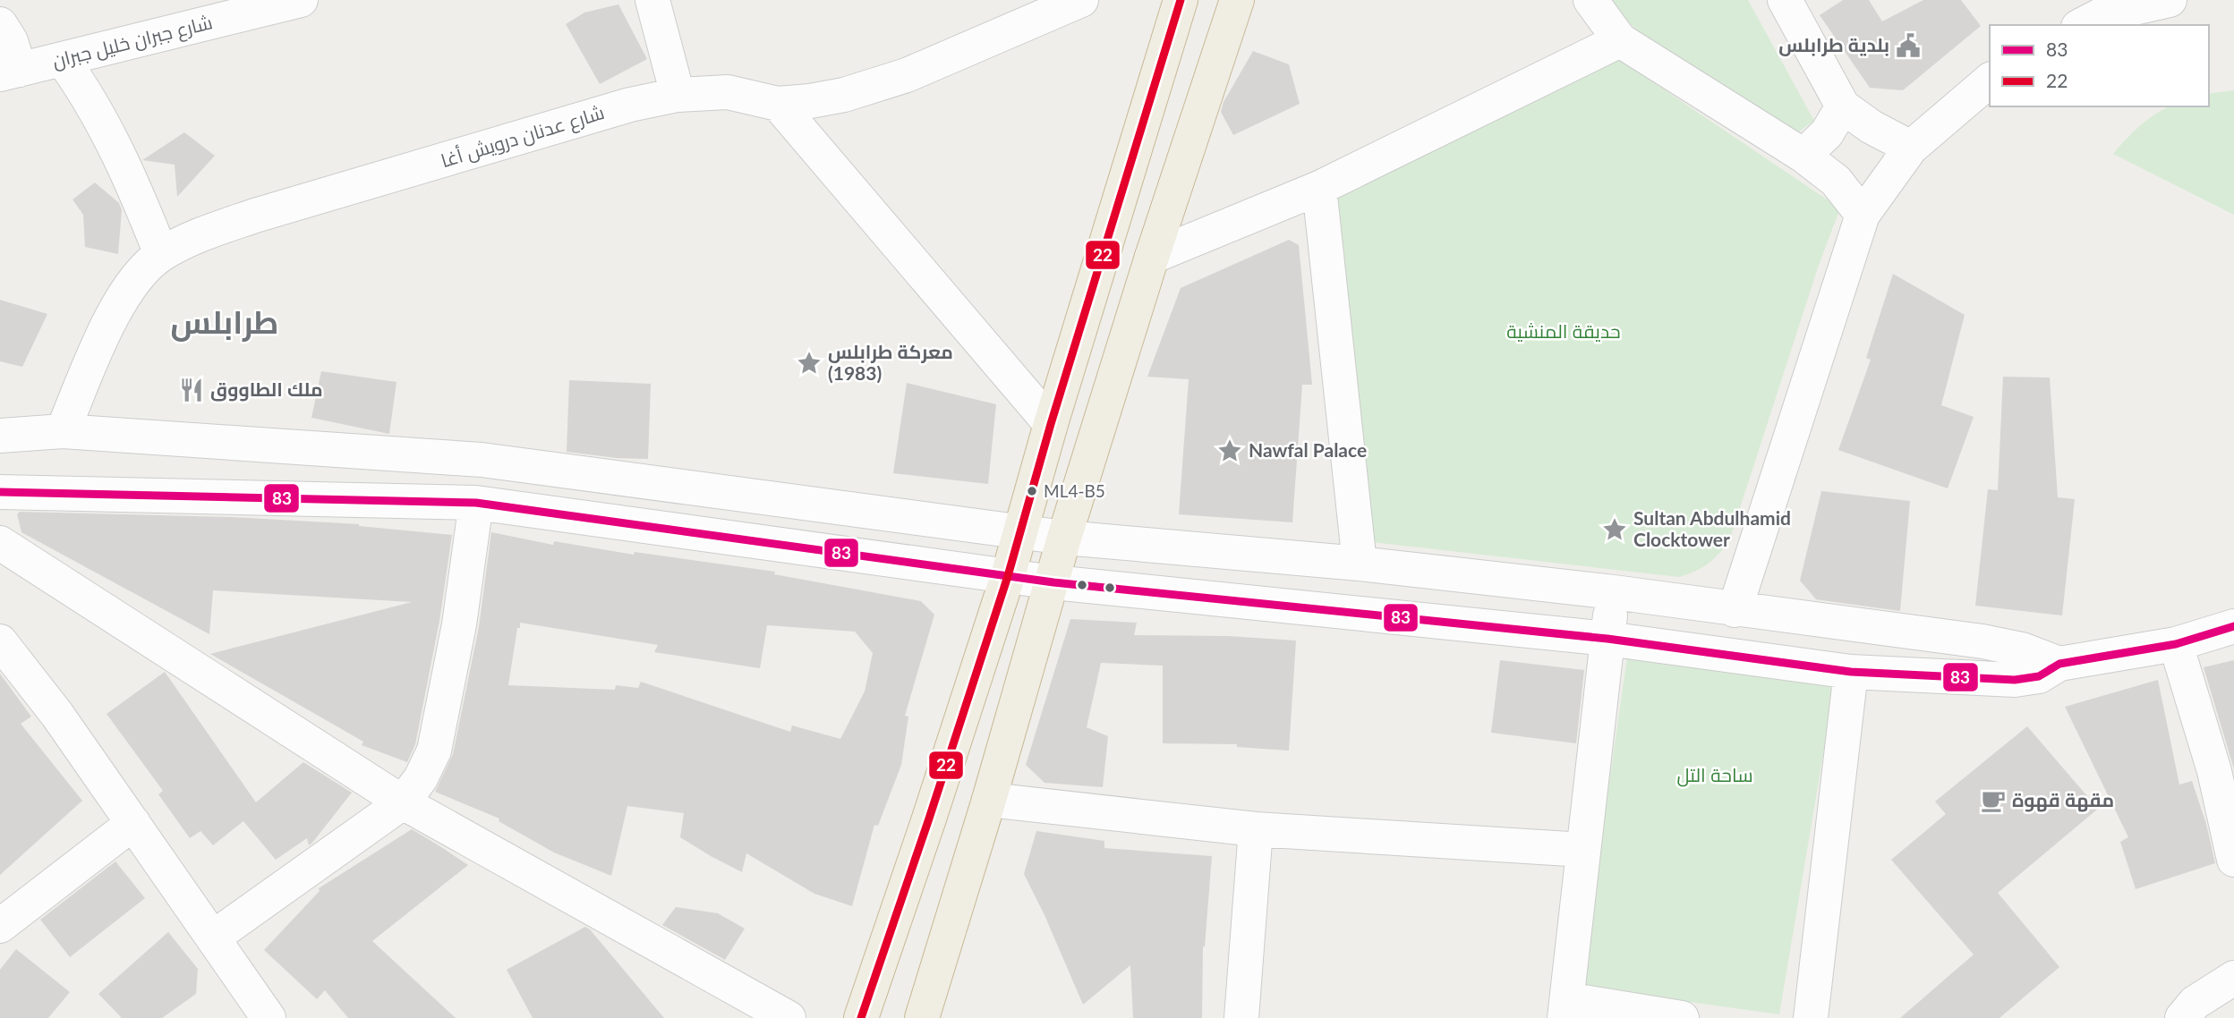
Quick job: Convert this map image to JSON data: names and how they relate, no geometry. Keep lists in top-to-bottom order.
{
  "streets": {
    "street": ["شارع جبران خليل جبران", "شارع عدنان درويش أغا"]
  },
  "districts": ["طرابلس"],
  "parks": ["حديقة المنشية", "ساحة التل"],
  "places": {
    "public building": ["بلدية طرابلس"],
    "place": ["معركة طرابلس (1983)", "Nawfal Palace", "Sultan Abdulhamid Clocktower"],
    "restaurant": ["ملك الطاووق"],
    "other": ["ML4-B5"],
    "cafe": ["مقهة قهوة"]
  },
  "lines": ["transit line 22", "transit line 83"],
  "legend": ["83", "22"]
}
